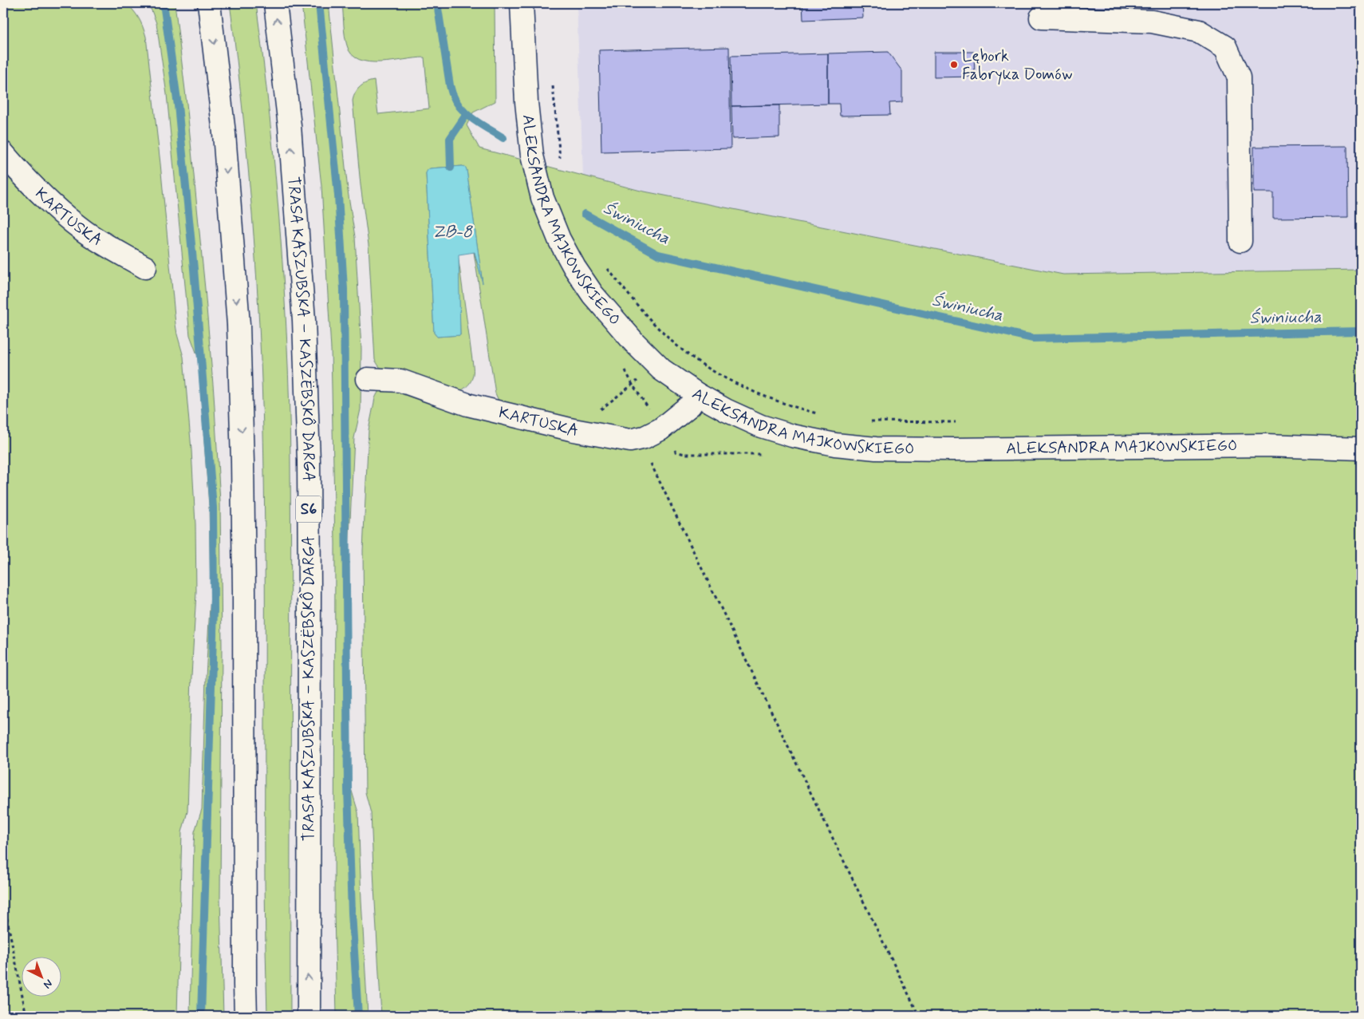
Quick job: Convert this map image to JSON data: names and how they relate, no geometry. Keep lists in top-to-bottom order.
{
  "streets": {
    "main road": [
      "KARTUSKA",
      "ALEKSANDRA MAJKOWSKIEGO",
      "TRASA KASZUBSKA – KASZËBSKÔ DARGA",
      "S6"
    ]
  },
  "crossings": [
    ["KARTUSKA", "ALEKSANDRA MAJKOWSKIEGO"]
  ],
  "water": ["Świniucha", "ZB-8"],
  "places": ["Lębork Fabryka Domów"],
  "north": "bottom right"
}
